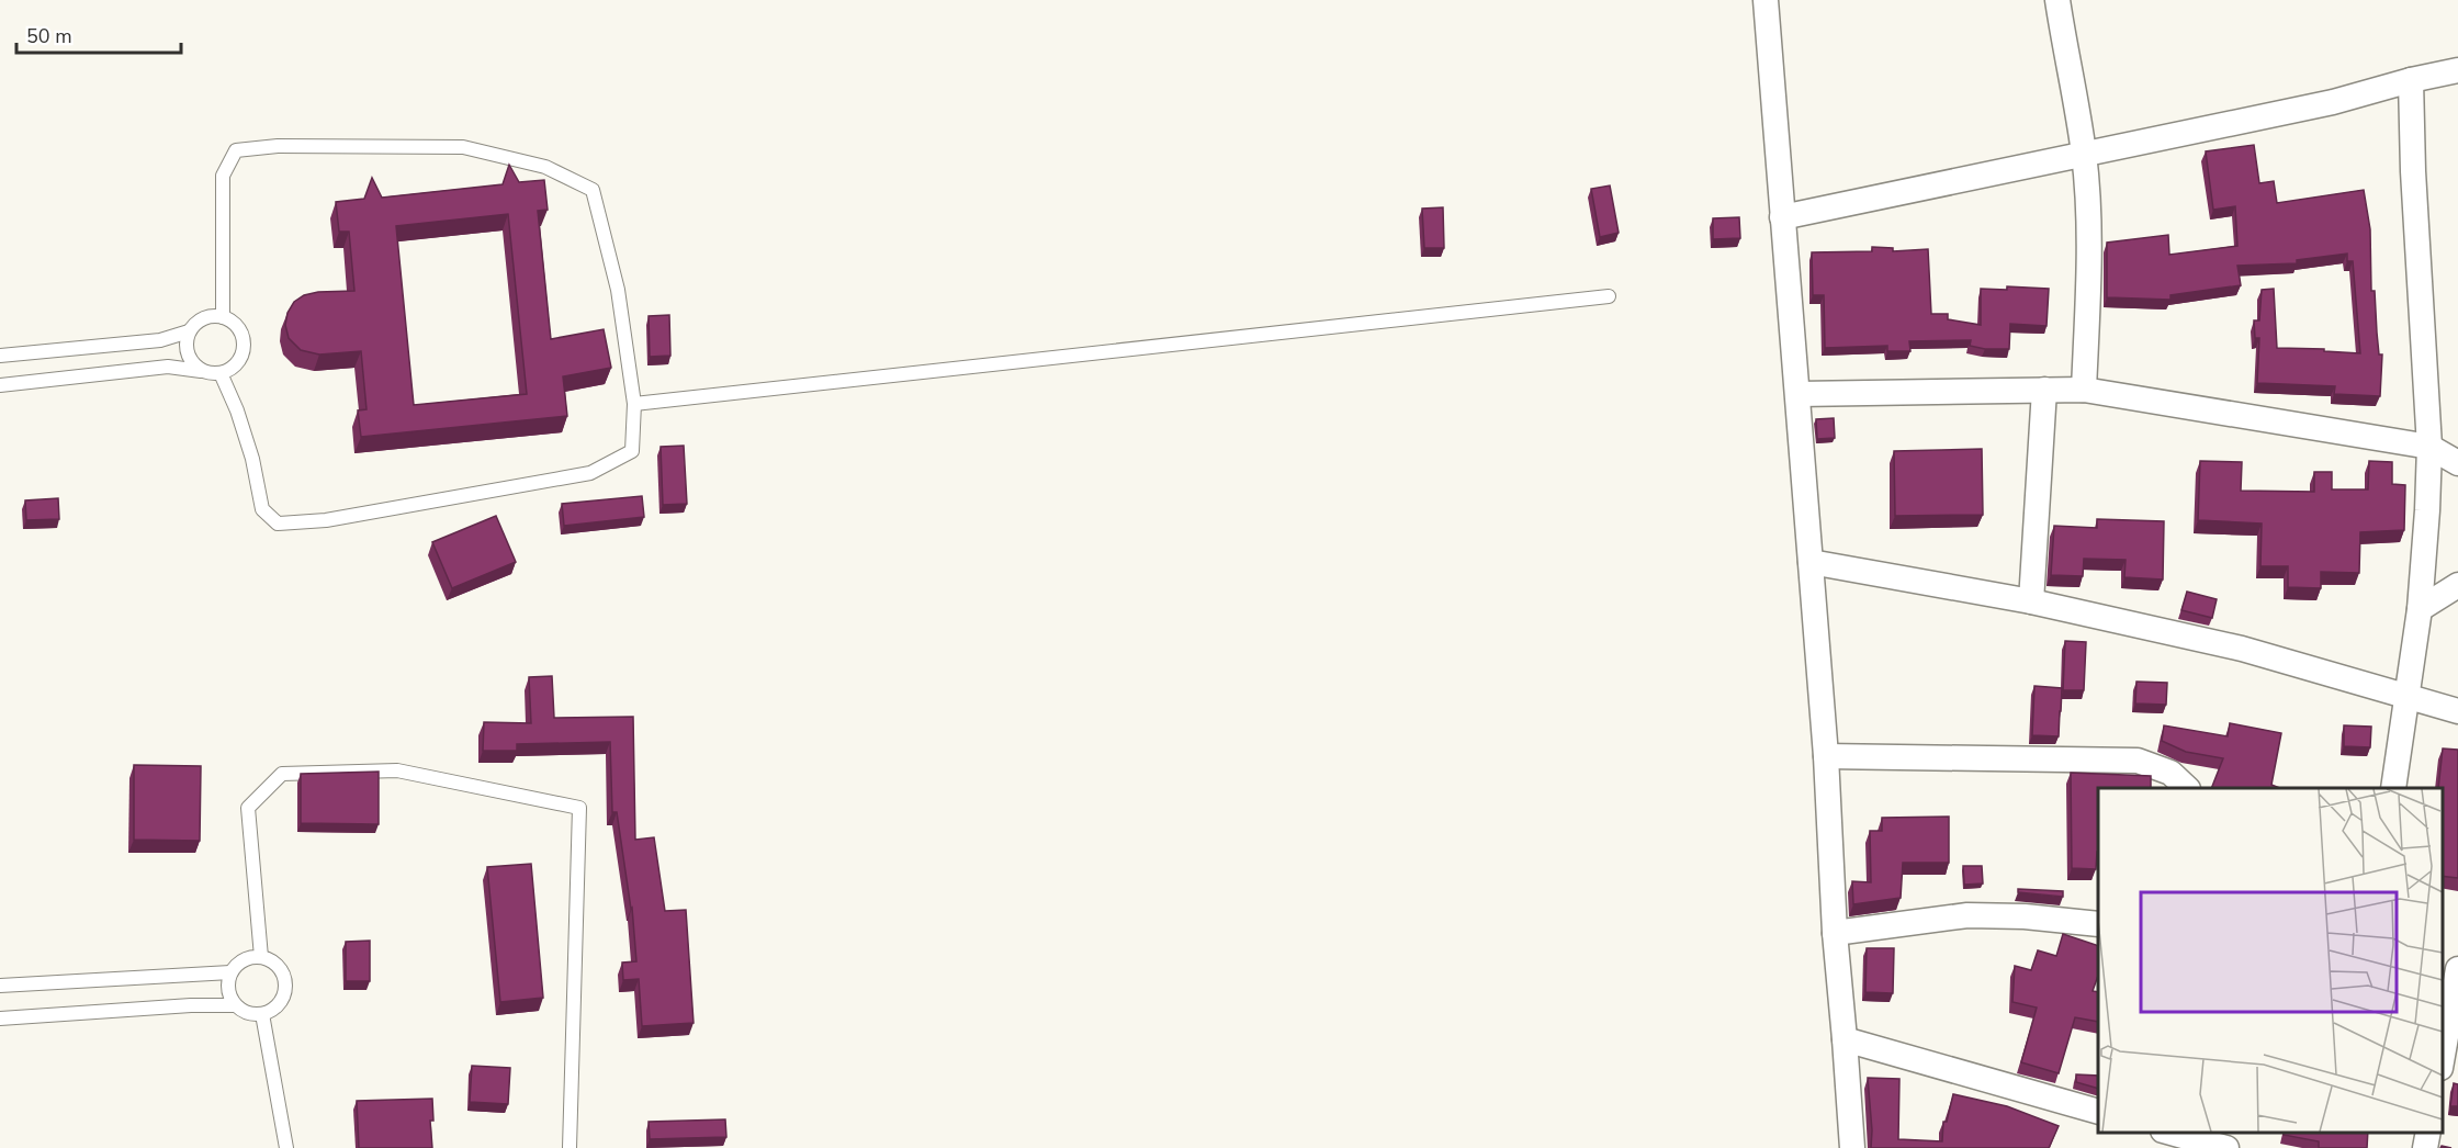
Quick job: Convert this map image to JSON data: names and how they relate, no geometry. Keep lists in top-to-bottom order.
{
  "scale_bar": "50 m"
}
